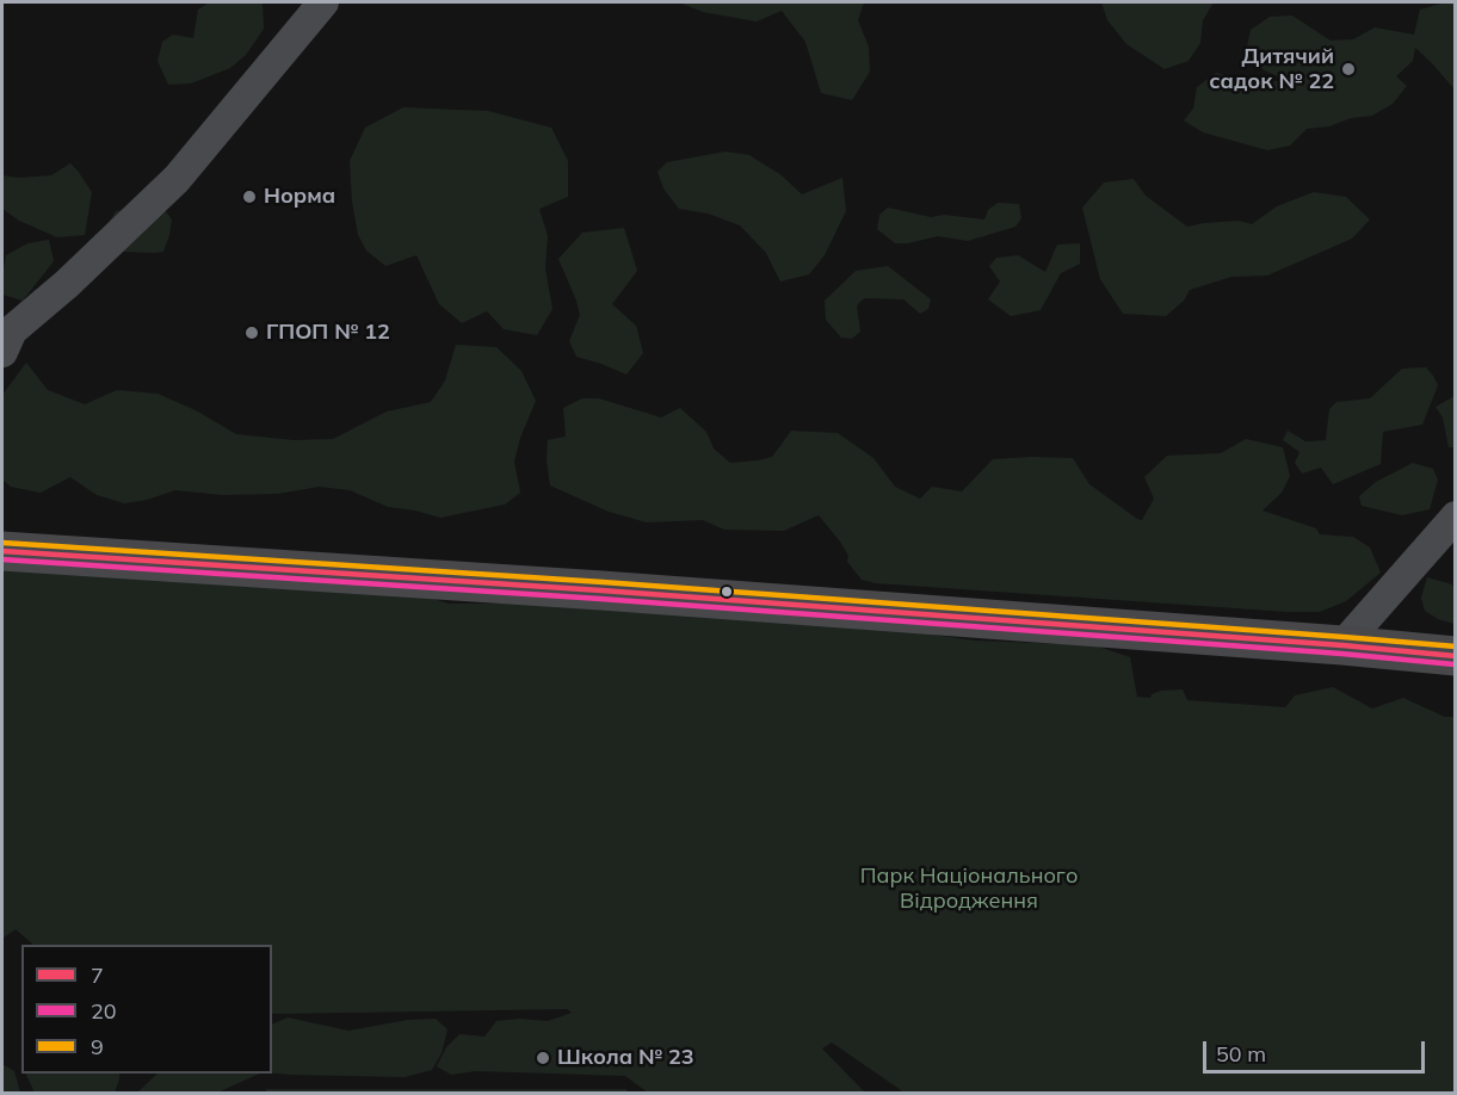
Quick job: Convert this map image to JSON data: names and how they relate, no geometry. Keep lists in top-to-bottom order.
{
  "parks": ["Парк Національного Відродження"],
  "places": [
    "Дитячий садок № 22",
    "Норма",
    "ГПОП № 12",
    "Школа № 23"
  ],
  "lines": ["transit line 9", "transit line 7", "transit line 20"],
  "legend": ["7", "20", "9"],
  "scale_bar": "50 m"
}
